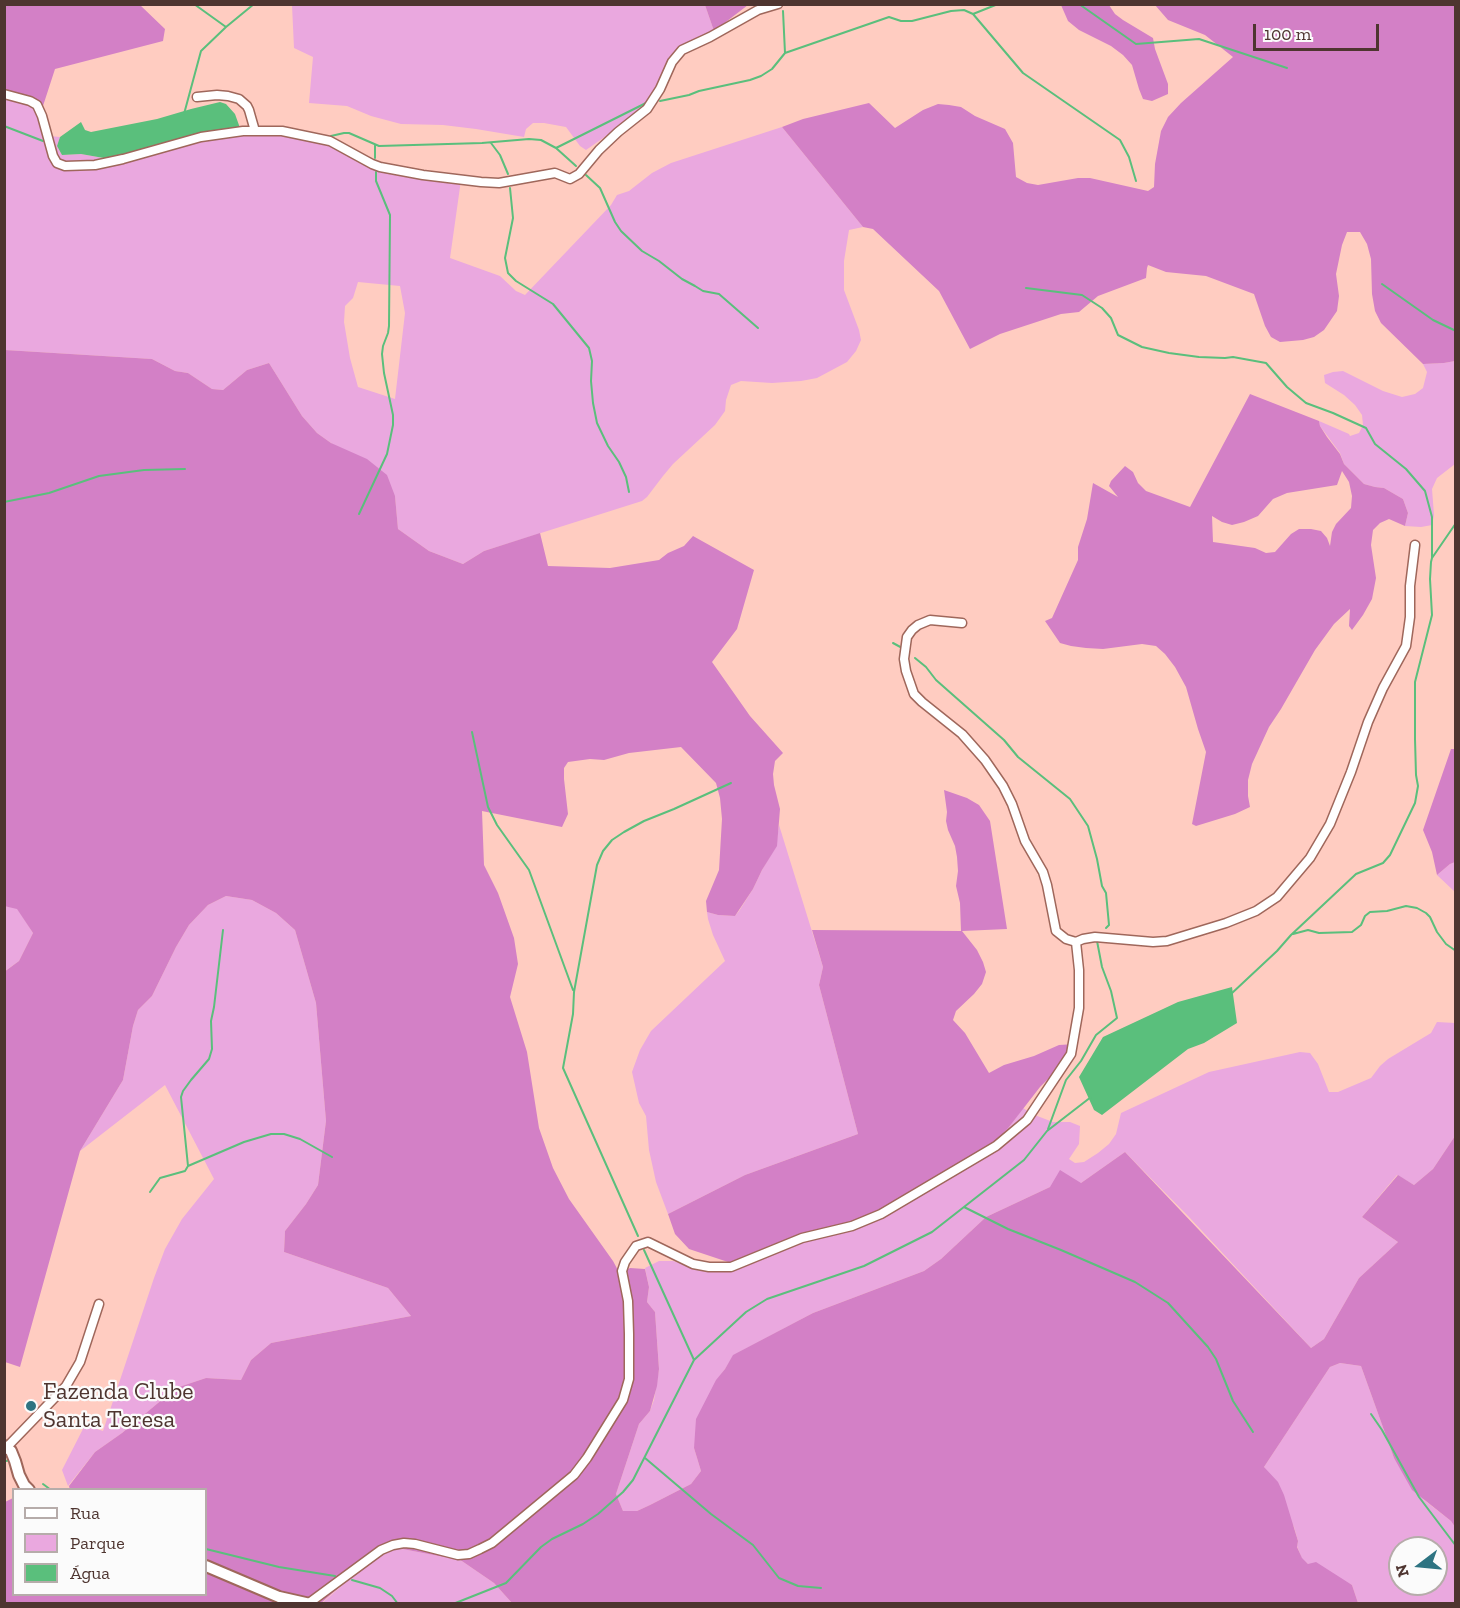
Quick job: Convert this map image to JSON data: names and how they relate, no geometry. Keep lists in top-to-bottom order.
{
  "places": ["Fazenda Clube Santa Teresa"],
  "legend": ["Rua", "Parque", "Água"],
  "scale_bar": "100 m",
  "north": "left"
}
